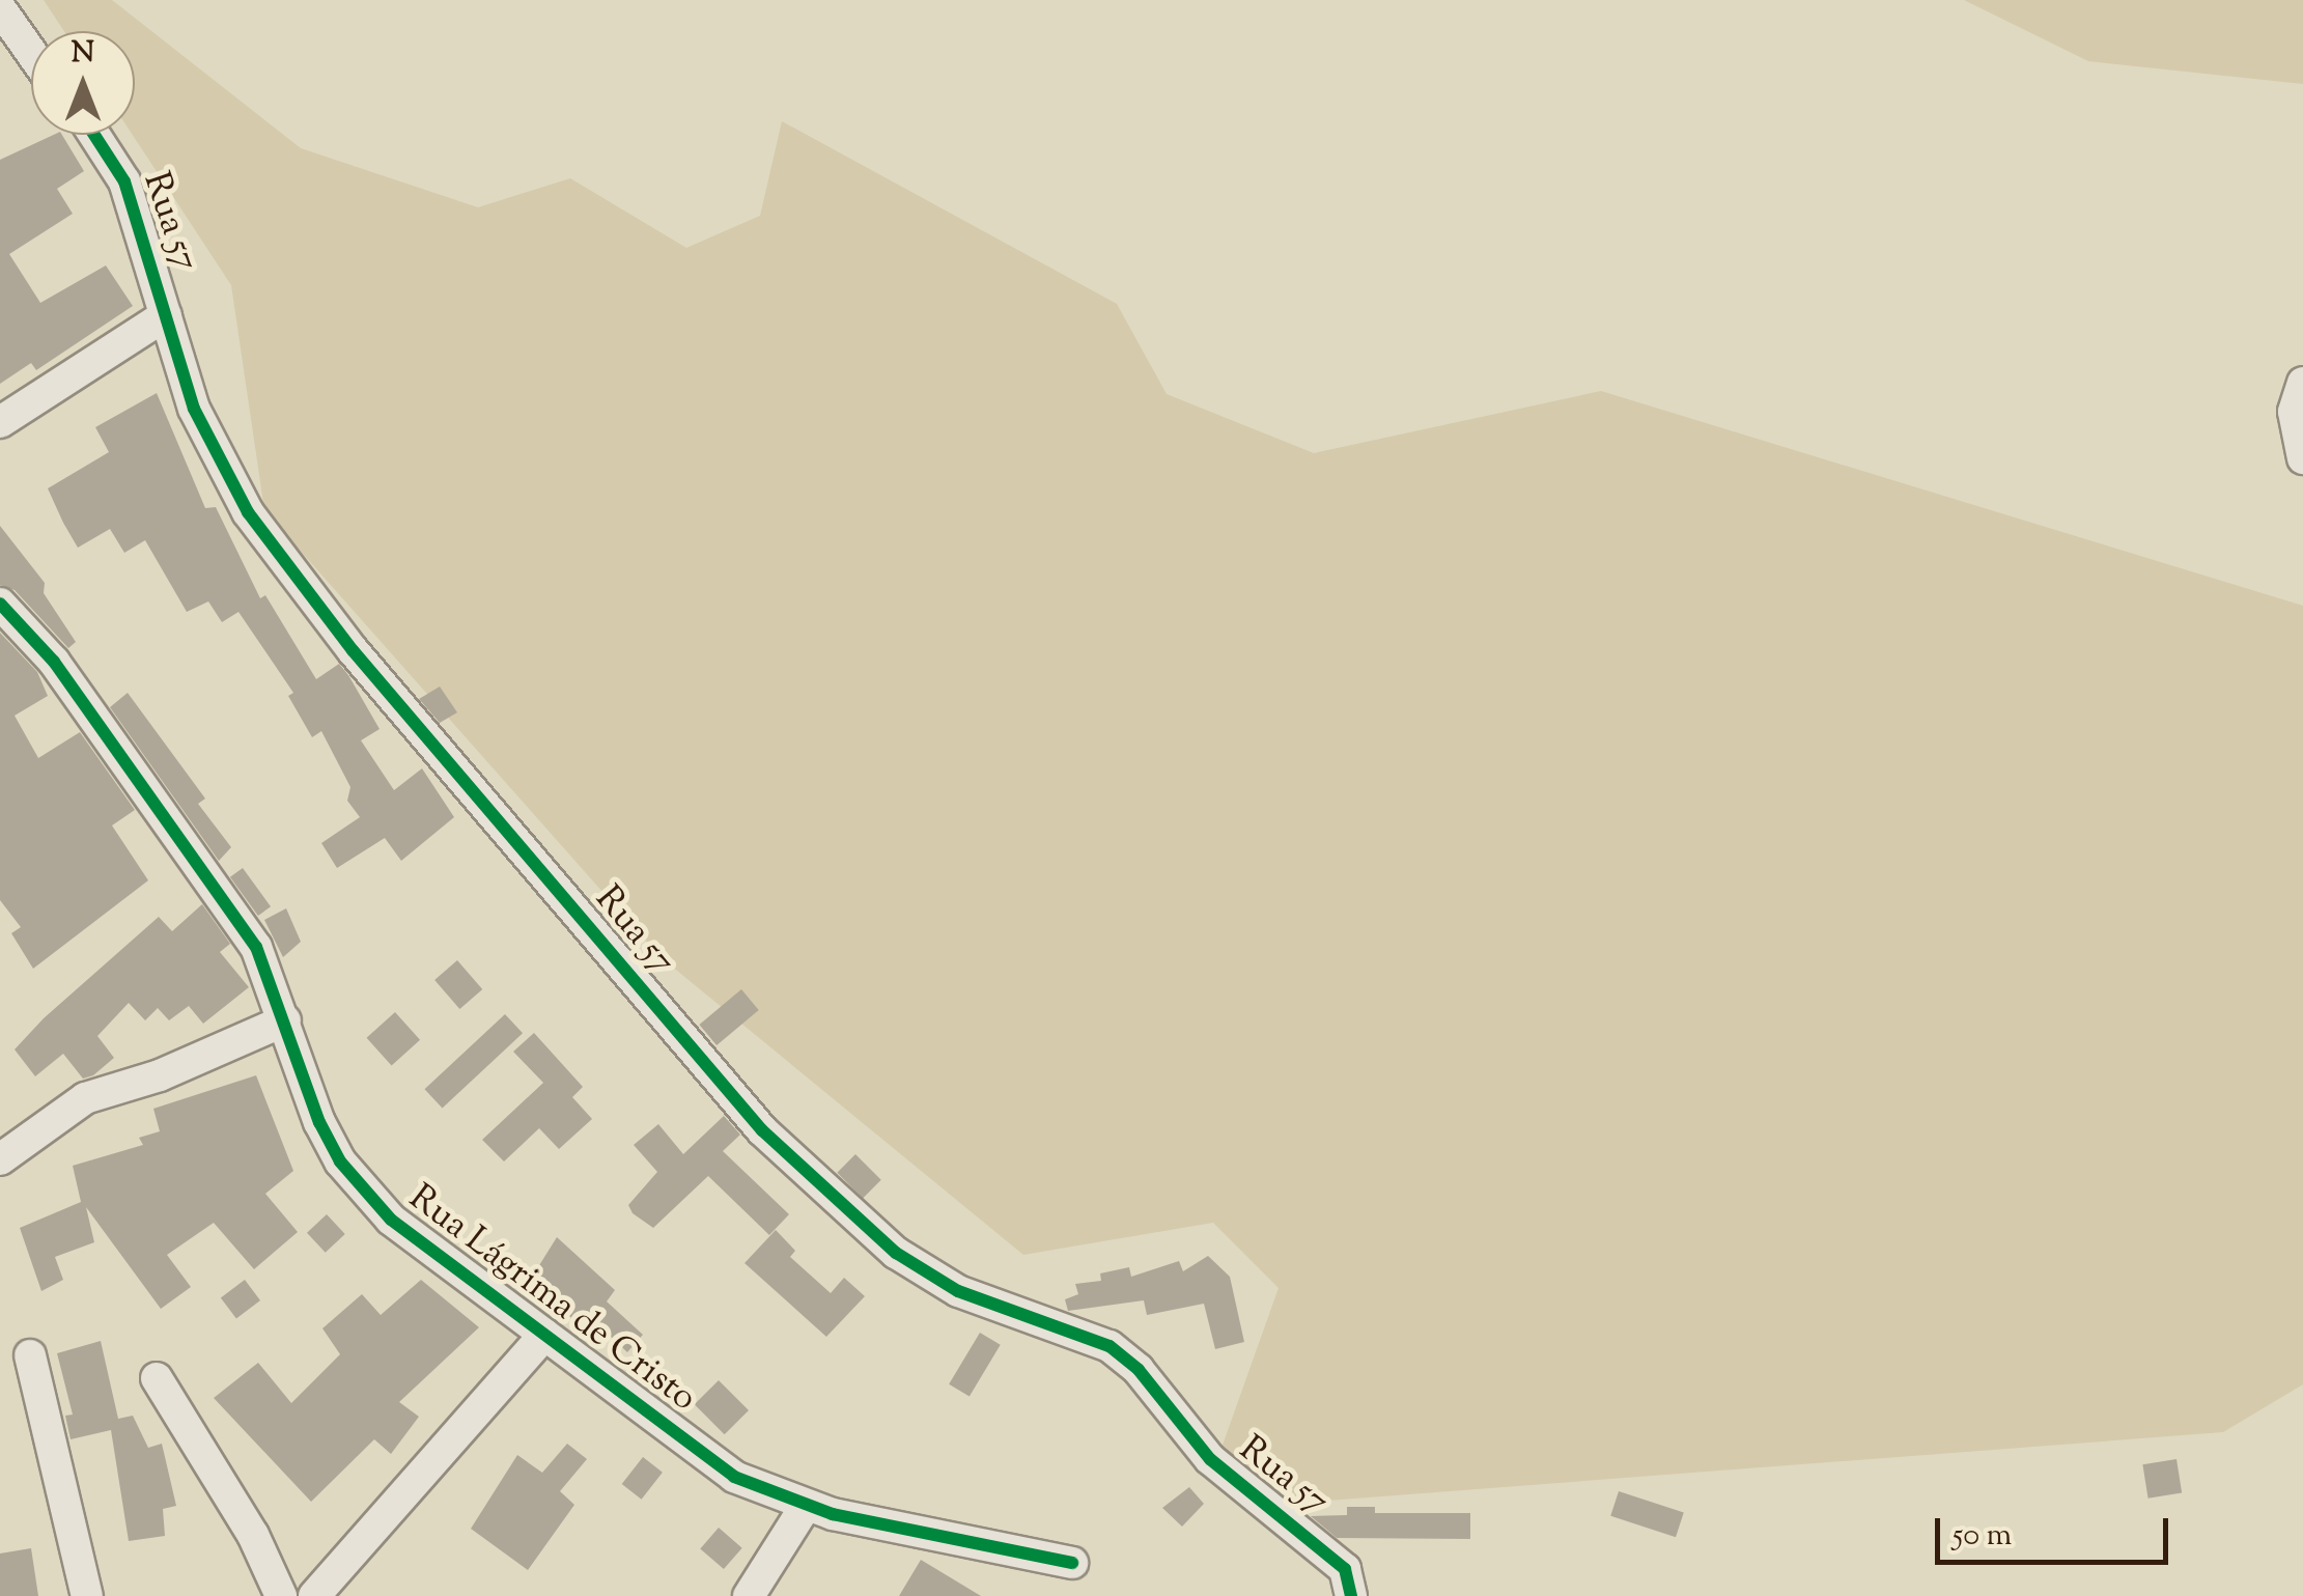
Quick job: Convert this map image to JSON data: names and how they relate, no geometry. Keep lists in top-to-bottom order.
{
  "streets": {
    "street": ["Rua 57", "Rua Lágrima de Cristo"]
  },
  "scale_bar": "50 m",
  "north": "top"
}
